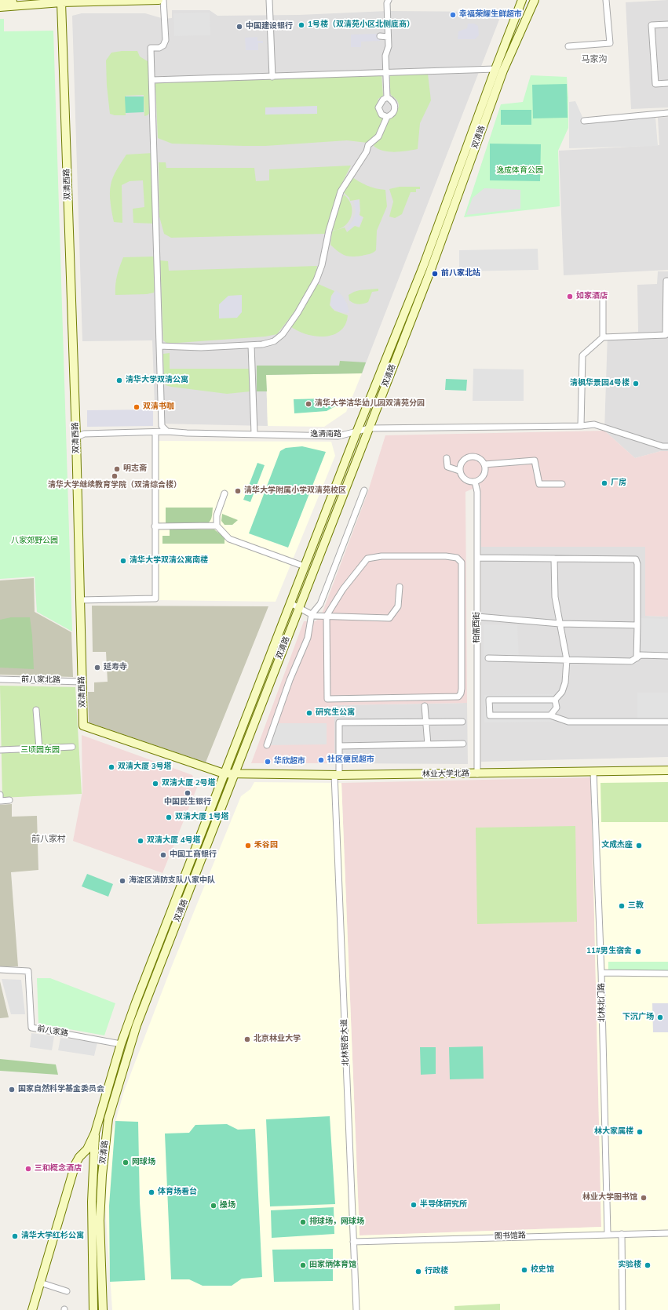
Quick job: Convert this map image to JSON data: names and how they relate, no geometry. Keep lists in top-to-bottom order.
{
  "streets": {
    "main road": ["双清路", "双清西路", "林业大学北路"],
    "street": [
      "逸清南路",
      "柏儒西街",
      "前八家北路",
      "北林北门路",
      "前八家路",
      "北林银杏大道",
      "图书馆路"
    ]
  },
  "crossings": [
    ["双清路", "双清西路"],
    ["双清路", "逸清南路"],
    ["双清路", "林业大学北路"],
    ["双清路", "前八家路"],
    ["双清西路", "逸清南路"],
    ["双清西路", "前八家北路"],
    ["双清西路", "林业大学北路"],
    ["柏儒西街", "林业大学北路"],
    ["林业大学北路", "北林北门路"],
    ["林业大学北路", "北林银杏大道"],
    ["北林北门路", "图书馆路"],
    ["北林银杏大道", "图书馆路"]
  ],
  "districts": ["马家沟", "前八家村"],
  "parks": ["逸成体育公园", "八家郊野公园", "三顷园东园"],
  "places": [
    "幸福荣耀生鲜超市",
    "1号楼（双清苑小区北侧底商）",
    "中国建设银行",
    "前八家北站",
    "如家酒店",
    "清华大学双清公寓",
    "清枫华景园4号楼",
    "清华大学洁华幼儿园双清苑分园",
    "双清书咖",
    "明志斋",
    "清华大学继续教育学院（双清综合楼）",
    "厂房",
    "清华大学附属小学双清苑校区",
    "清华大学双清公寓南楼",
    "延寿寺",
    "研究生公寓",
    "社区便民超市",
    "华欣超市",
    "双清大厦 3号塔",
    "双清大厦 2号塔",
    "中国民生银行",
    "双清大厦 1号塔",
    "双清大厦 4号塔",
    "禾谷园",
    "文成杰座",
    "中国工商银行",
    "海淀区消防支队八家中队",
    "三教",
    "11#男生宿舍",
    "下沉广场",
    "北京林业大学",
    "国家自然科学基金委员会",
    "林大家属楼",
    "网球场",
    "三和概念酒店",
    "体育场看台",
    "林业大学图书馆",
    "半导体研究所",
    "操场",
    "排球场，网球场",
    "清华大学红杉公寓",
    "田家炳体育馆",
    "实验楼",
    "校史馆",
    "行政楼"
  ]
}
